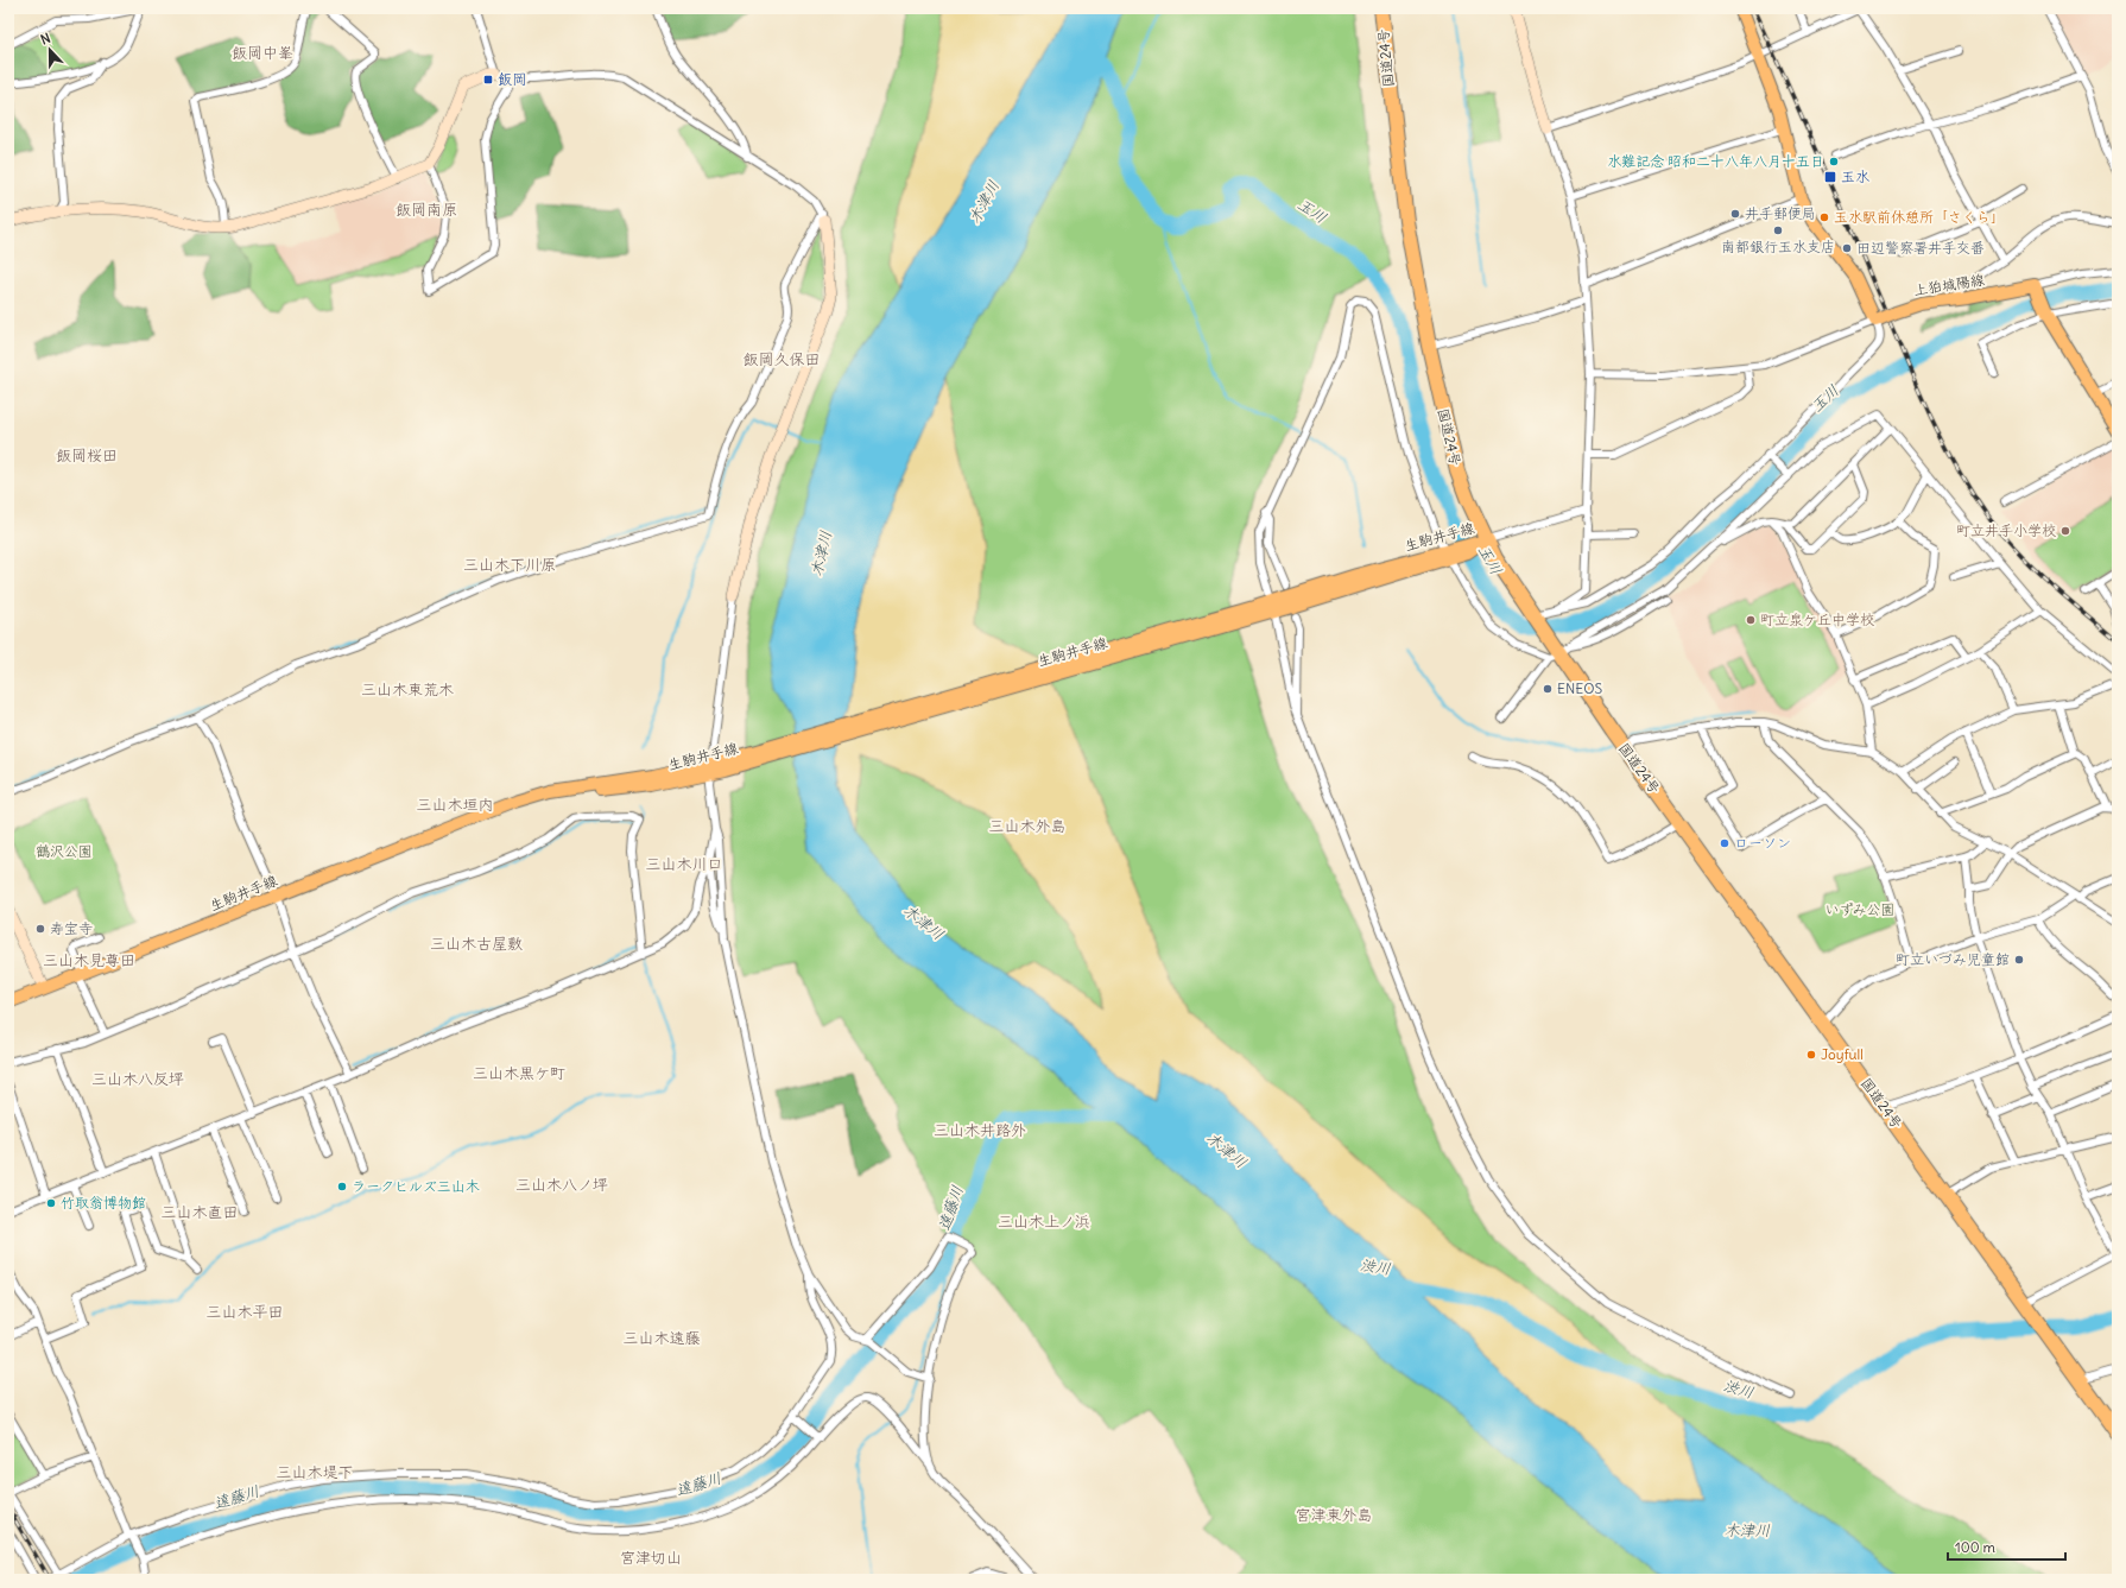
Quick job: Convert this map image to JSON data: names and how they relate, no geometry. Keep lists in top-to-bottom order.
{
  "streets": {
    "highway": ["国道24号"],
    "main road": ["上狛城陽線", "生駒井手線"]
  },
  "crossings": [
    ["国道24号", "生駒井手線"]
  ],
  "districts": [
    "飯岡中峯",
    "飯岡南原",
    "飯岡久保田",
    "飯岡桜田",
    "三山木下川原",
    "三山木東荒木",
    "三山木垣内",
    "三山木外島",
    "三山木川口",
    "三山木古屋敷",
    "三山木見尊田",
    "三山木黒ケ町",
    "三山木八反坪",
    "三山木井路外",
    "三山木八ノ坪",
    "三山木直田",
    "三山木上ノ浜",
    "三山木平田",
    "三山木遠藤",
    "三山木堤下",
    "宮津東外島",
    "宮津切山"
  ],
  "water": [
    "木津川",
    "玉川",
    "遠藤川",
    "渋川"
  ],
  "parks": ["鶴沢公園", "いずみ公園"],
  "places": {
    "transit": ["飯岡", "玉水"],
    "other": [
      "水難記念 昭和二十八年八月十五日",
      "井手郵便局",
      "玉水駅前休憩所「さくら」",
      "南都銀行玉水支店",
      "田辺警察署井手交番",
      "町立井手小学校",
      "町立泉ケ丘中学校",
      "ENEOS",
      "ローソン",
      "寿宝寺",
      "町立いづみ児童館",
      "Joyfull",
      "ラークヒルズ三山木",
      "竹取翁博物館"
    ]
  },
  "scale_bar": "100 m",
  "north": "top"
}
